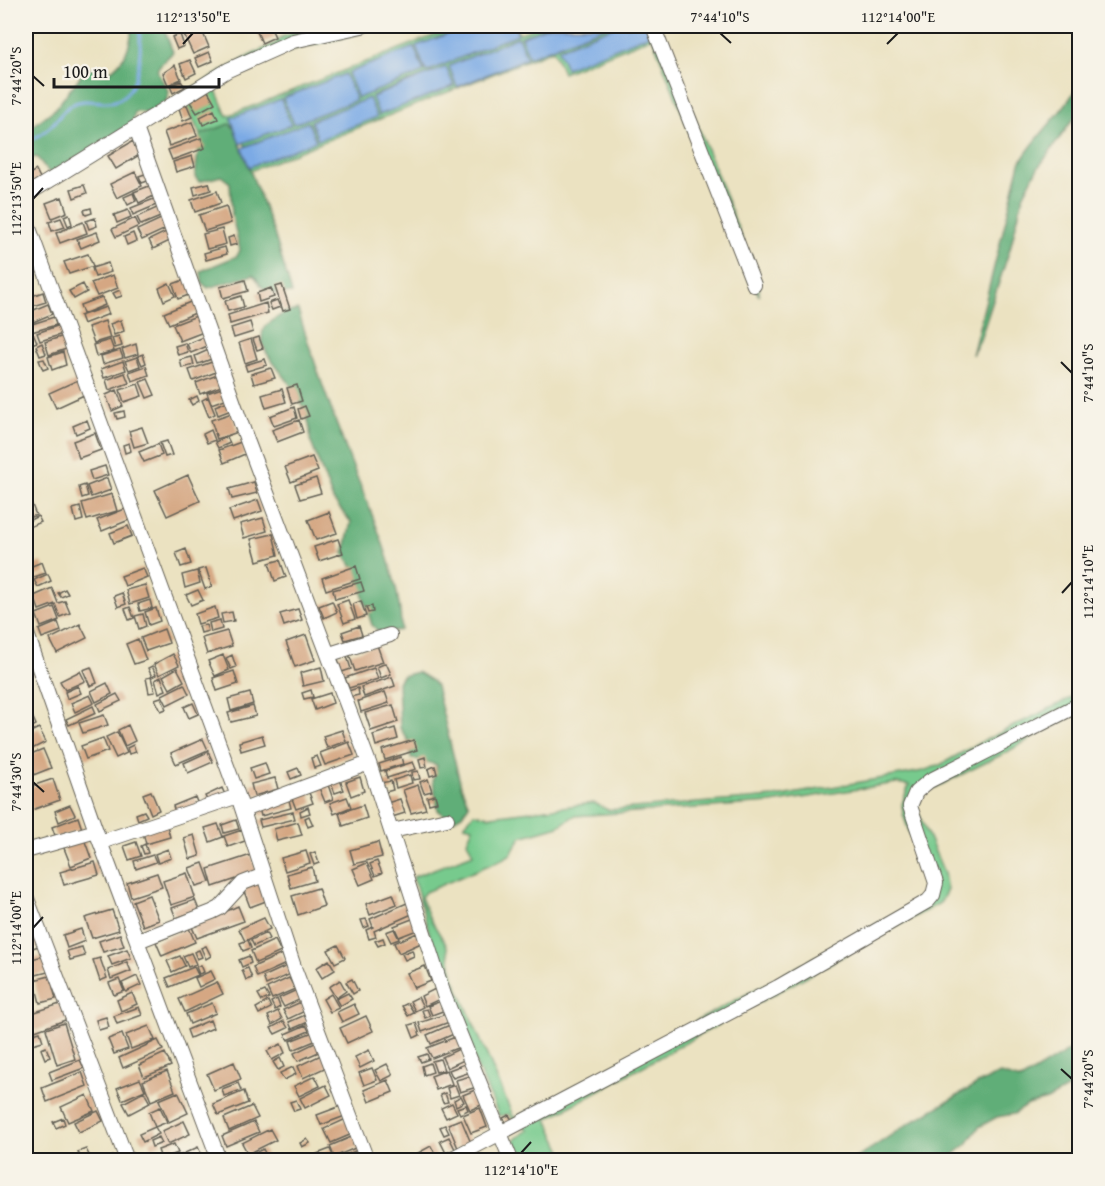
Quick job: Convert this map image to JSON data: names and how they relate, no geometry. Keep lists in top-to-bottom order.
{
  "scale_bar": "100 m",
  "coordinates": [
    "112°13'50\"E",
    "7°44'10\"S",
    "112°14'00\"E",
    "7°44'20\"S",
    "112°14'10\"E",
    "7°44'30\"S"
  ]
}
